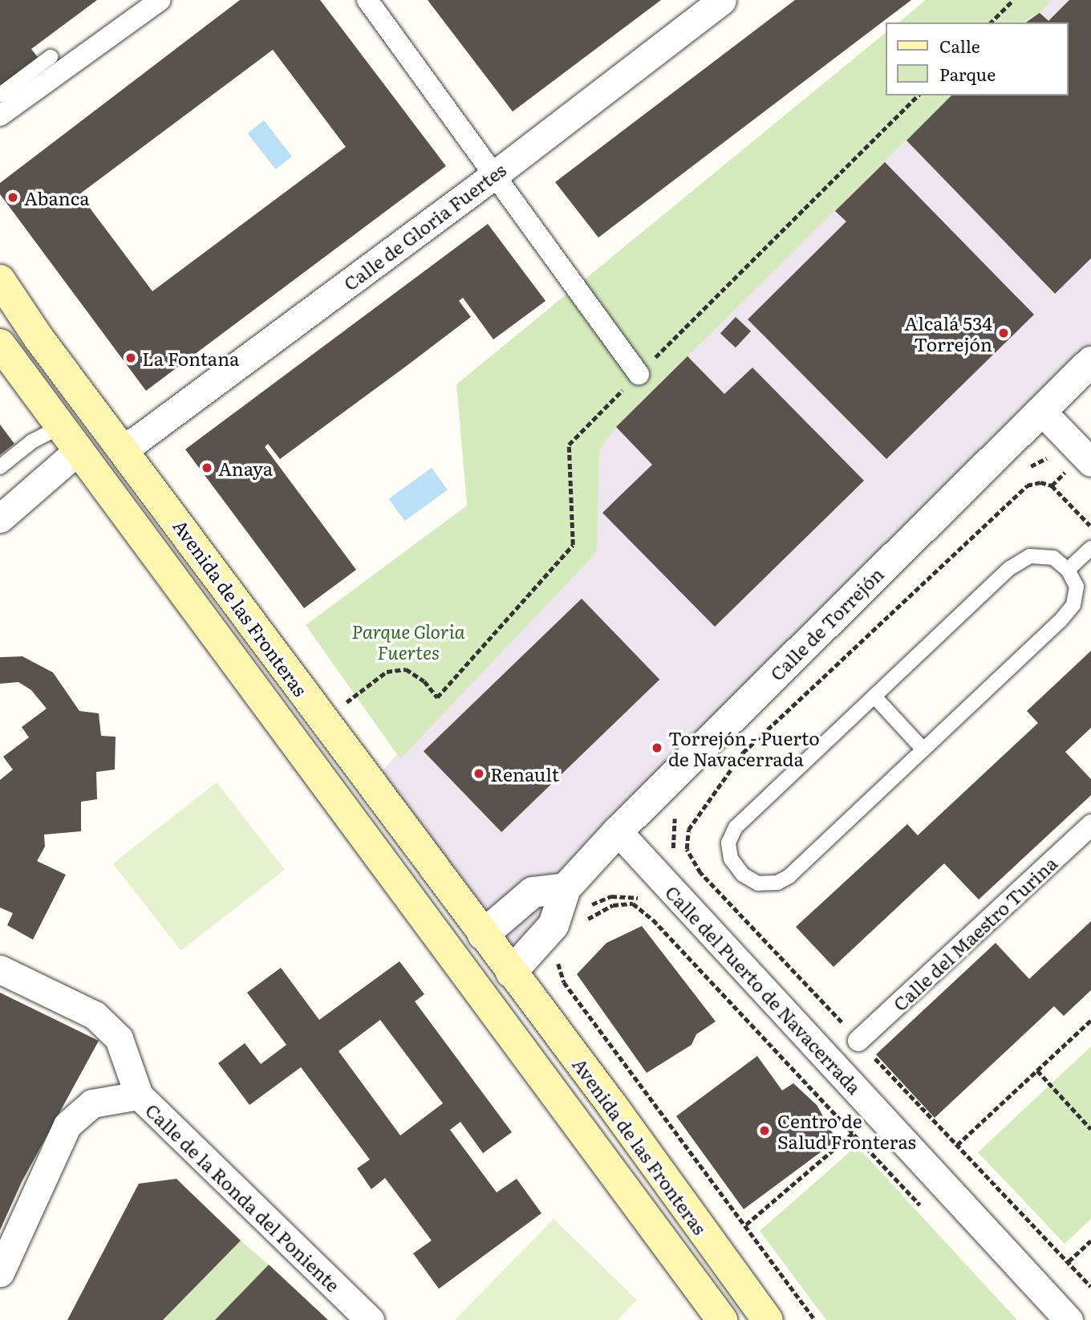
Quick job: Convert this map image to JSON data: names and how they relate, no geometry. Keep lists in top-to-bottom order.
{
  "streets": {
    "main road": ["Avenida de las Fronteras"],
    "street": [
      "Calle de Gloria Fuertes",
      "Calle de Torrejón",
      "Calle del Maestro Turina",
      "Calle del Puerto de Navacerrada",
      "Calle de la Ronda del Poniente"
    ]
  },
  "crossings": [
    ["Calle de Gloria Fuertes", "Avenida de las Fronteras"],
    ["Avenida de las Fronteras", "Calle de Torrejón"],
    ["Calle de Torrejón", "Calle del Puerto de Navacerrada"]
  ],
  "parks": ["Parque Gloria Fuertes"],
  "places": [
    "Abanca",
    "Alcalá 534 Torrejón",
    "La Fontana",
    "Anaya",
    "Torrejón - Puerto de Navacerrada",
    "Renault",
    "Centro de Salud Fronteras"
  ],
  "legend": ["Calle", "Parque"]
}
